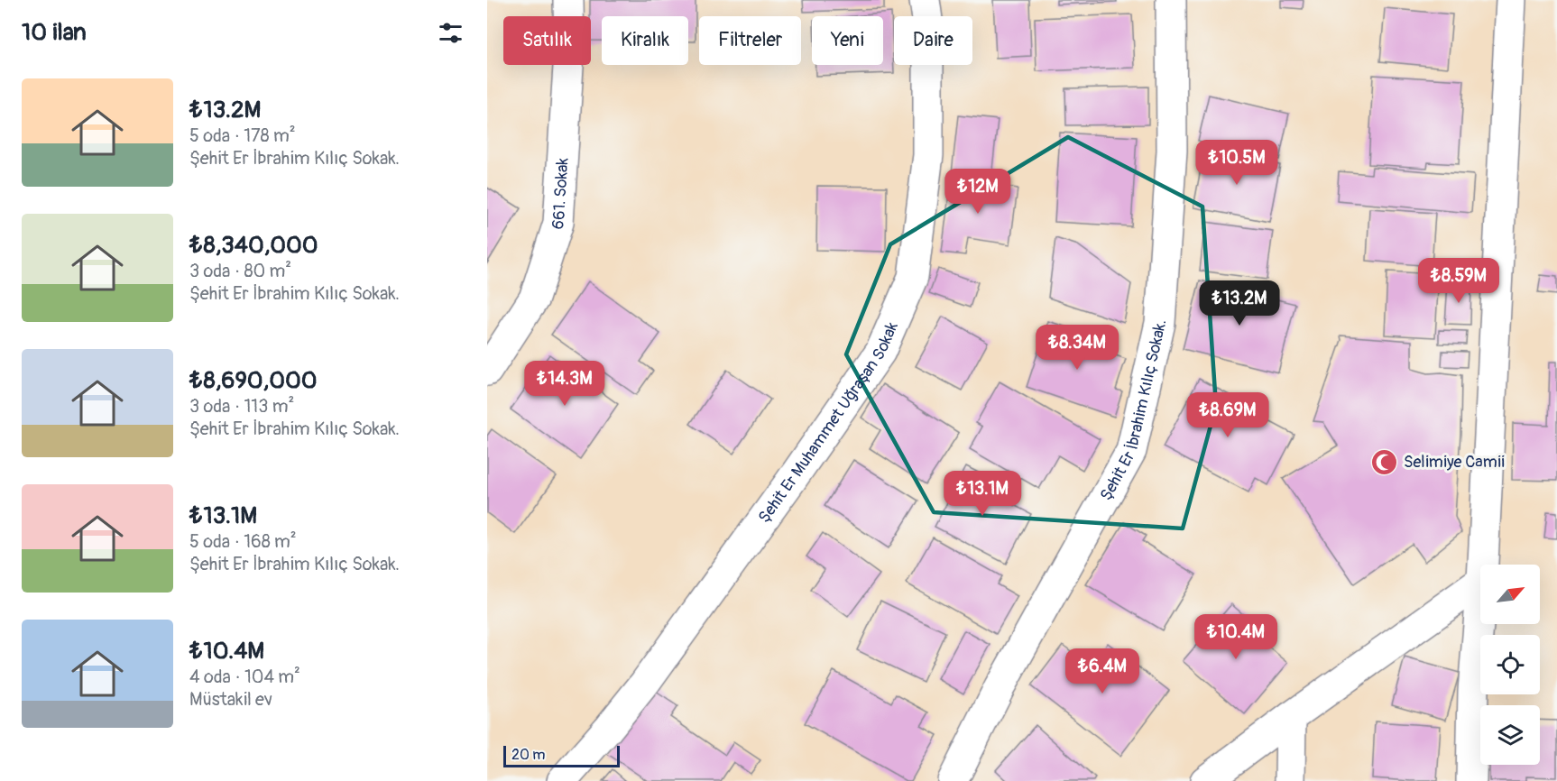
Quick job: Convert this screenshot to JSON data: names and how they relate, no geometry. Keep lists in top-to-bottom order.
{
  "streets": {
    "street": ["661. Sokak", "Şehit Er İbrahim Kılıç Sokak.", "Şehit Er Muhammet Uğraşan Sokak"]
  },
  "places": {
    "mosque": ["Selimiye Camii"]
  },
  "scale_bar": "20 m",
  "north": "top right",
  "page": {
    "heading": "10 ilan",
    "chip": [
      "Satılık",
      "Kiralık",
      "Filtreler",
      "Yeni",
      "Daire"
    ],
    "list": [
      {
        "name": "₺13.2M",
        "note": "5 oda · 178 m² · Şehit Er İbrahim Kılıç Sokak."
      },
      {
        "name": "₺8,340,000",
        "note": "3 oda · 80 m² · Şehit Er İbrahim Kılıç Sokak."
      },
      {
        "name": "₺8,690,000",
        "note": "3 oda · 113 m² · Şehit Er İbrahim Kılıç Sokak."
      },
      {
        "name": "₺13.1M",
        "note": "5 oda · 168 m² · Şehit Er İbrahim Kılıç Sokak."
      },
      {
        "name": "₺10.4M",
        "note": "4 oda · 104 m² · Müstakil ev"
      }
    ],
    "price": [
      "₺10.5M",
      "₺12M",
      "₺8.59M",
      "₺13.2M",
      "₺8.34M",
      "₺14.3M",
      "₺8.69M",
      "₺13.1M",
      "₺10.4M",
      "₺6.4M"
    ],
    "scale": "20 m"
  }
}
